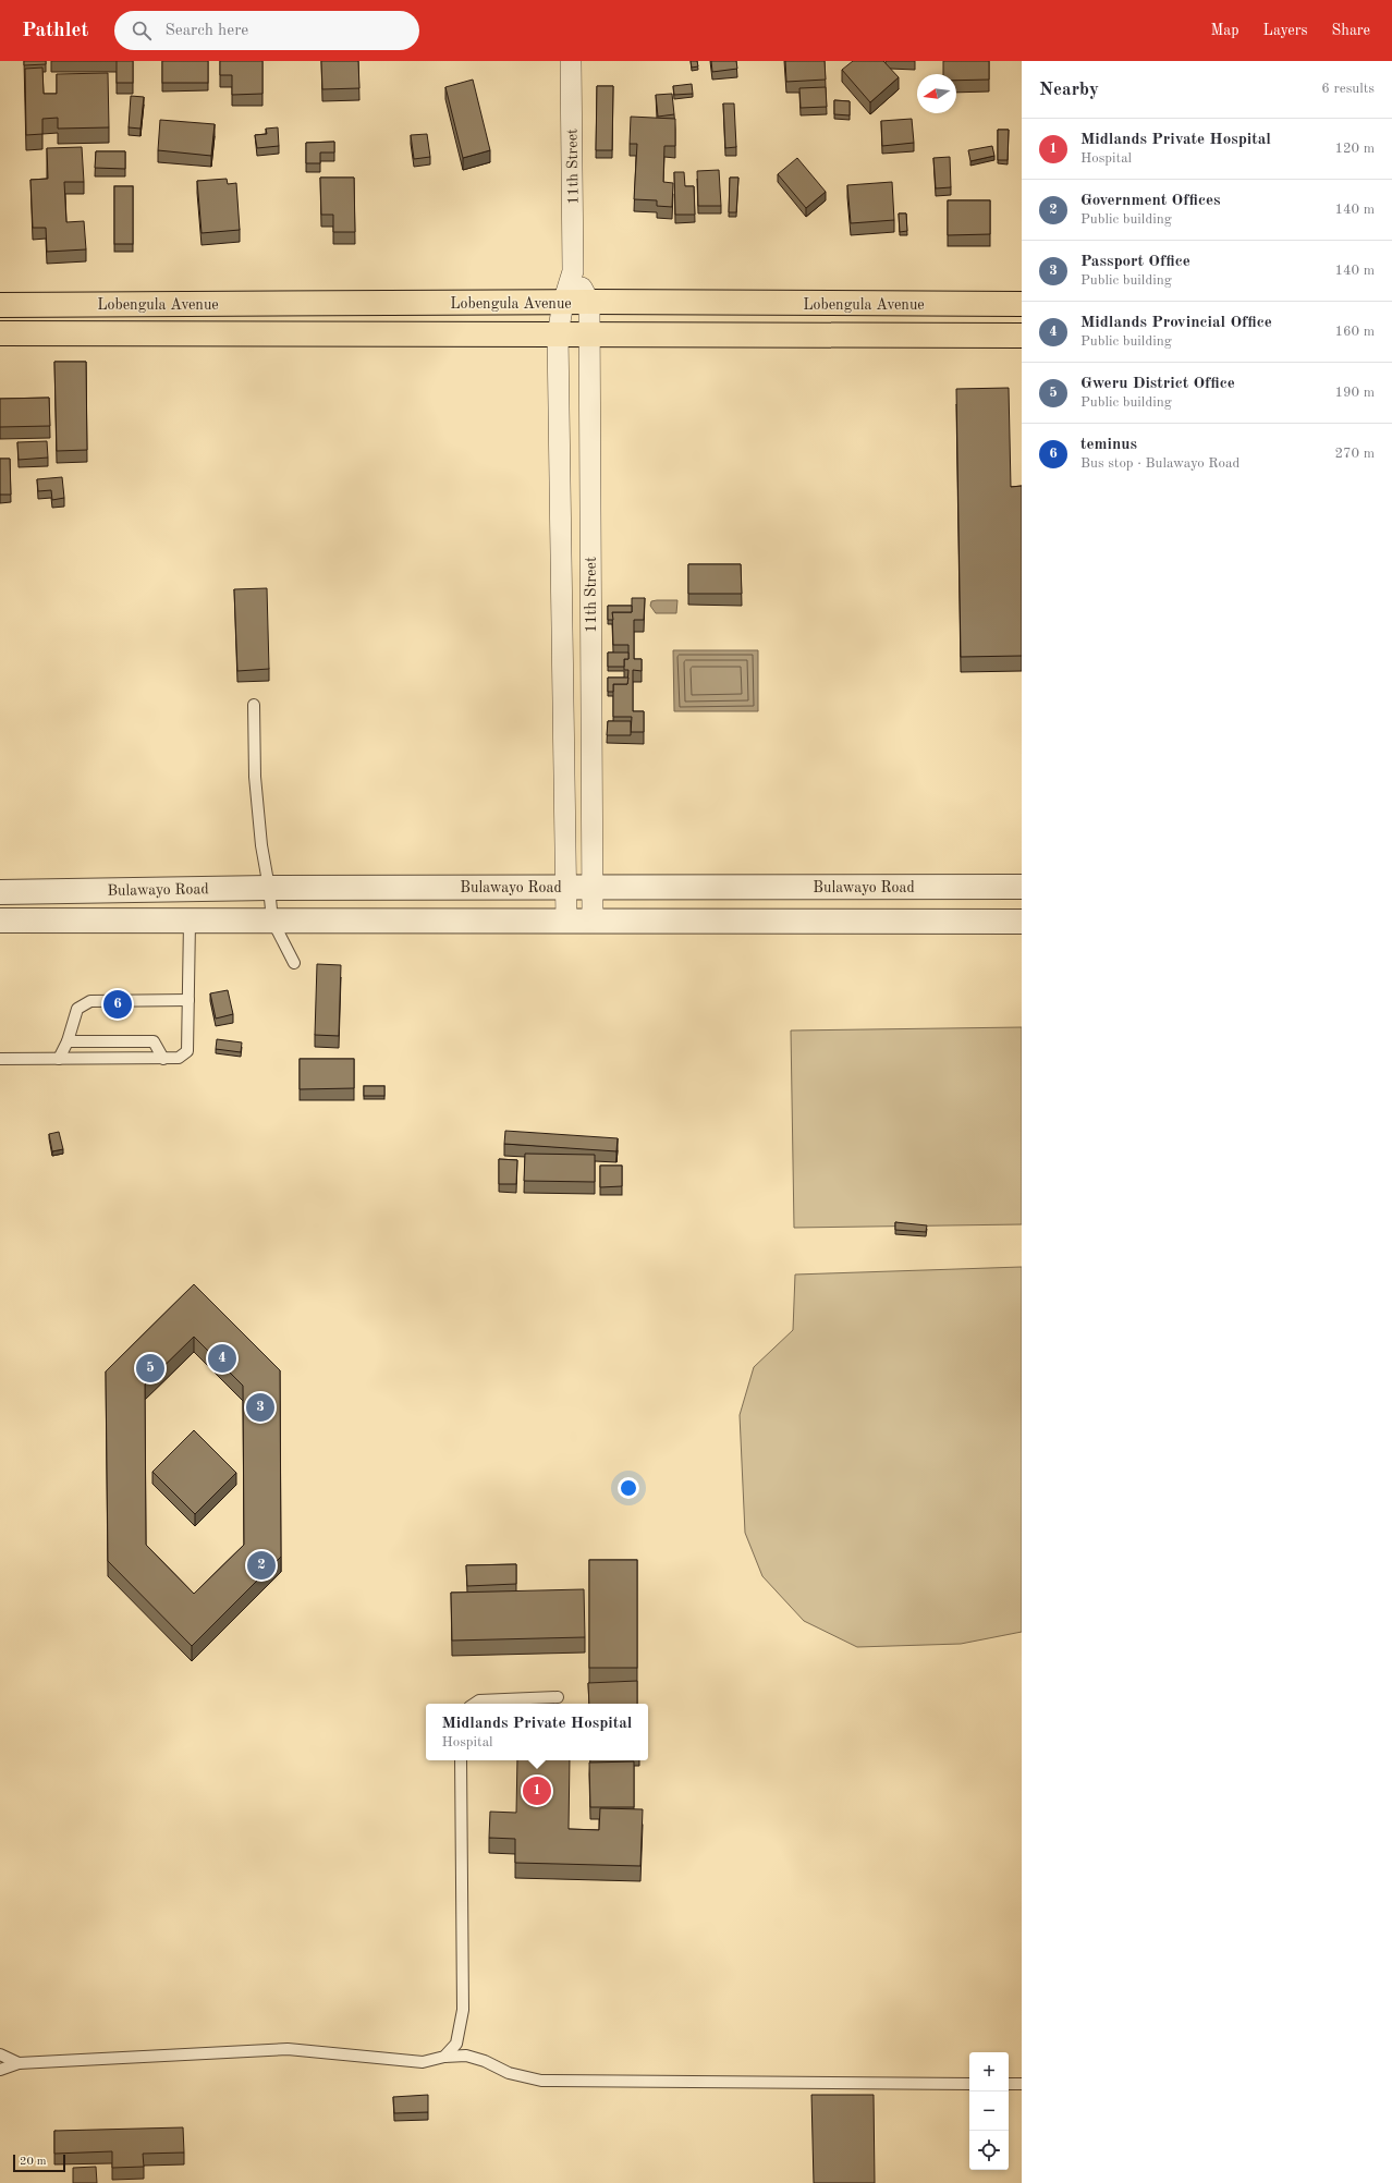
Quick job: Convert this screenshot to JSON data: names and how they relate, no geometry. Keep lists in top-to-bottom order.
{
  "streets": {
    "highway": ["Lobengula Avenue"],
    "street": ["11th Street", "Bulawayo Road"]
  },
  "crossings": [
    ["11th Street", "Lobengula Avenue"],
    ["11th Street", "Bulawayo Road"]
  ],
  "scale_bar": "20 m",
  "north": "left",
  "page": {
    "header": "Pathlet",
    "search": "Search here",
    "nav": ["Map", "Layers", "Share"],
    "heading": ["Nearby", "6 results"],
    "list": [
      {
        "mark": "1",
        "name": "Midlands Private Hospital",
        "note": "Hospital",
        "value": "120 m"
      },
      {
        "mark": "2",
        "name": "Government Offices",
        "note": "Public building",
        "value": "140 m"
      },
      {
        "mark": "3",
        "name": "Passport Office",
        "note": "Public building",
        "value": "140 m"
      },
      {
        "mark": "4",
        "name": "Midlands Provincial Office",
        "note": "Public building",
        "value": "160 m"
      },
      {
        "mark": "5",
        "name": "Gweru District Office",
        "note": "Public building",
        "value": "190 m"
      },
      {
        "mark": "6",
        "name": "teminus",
        "note": "Bus stop · Bulawayo Road",
        "value": "270 m"
      }
    ],
    "pins": [
      "6",
      "4",
      "5",
      "3",
      "2",
      "1"
    ],
    "popup": ["Midlands Private Hospital", "Hospital"],
    "map_buttons": ["+", "−"],
    "scale": "20 m"
  }
}
